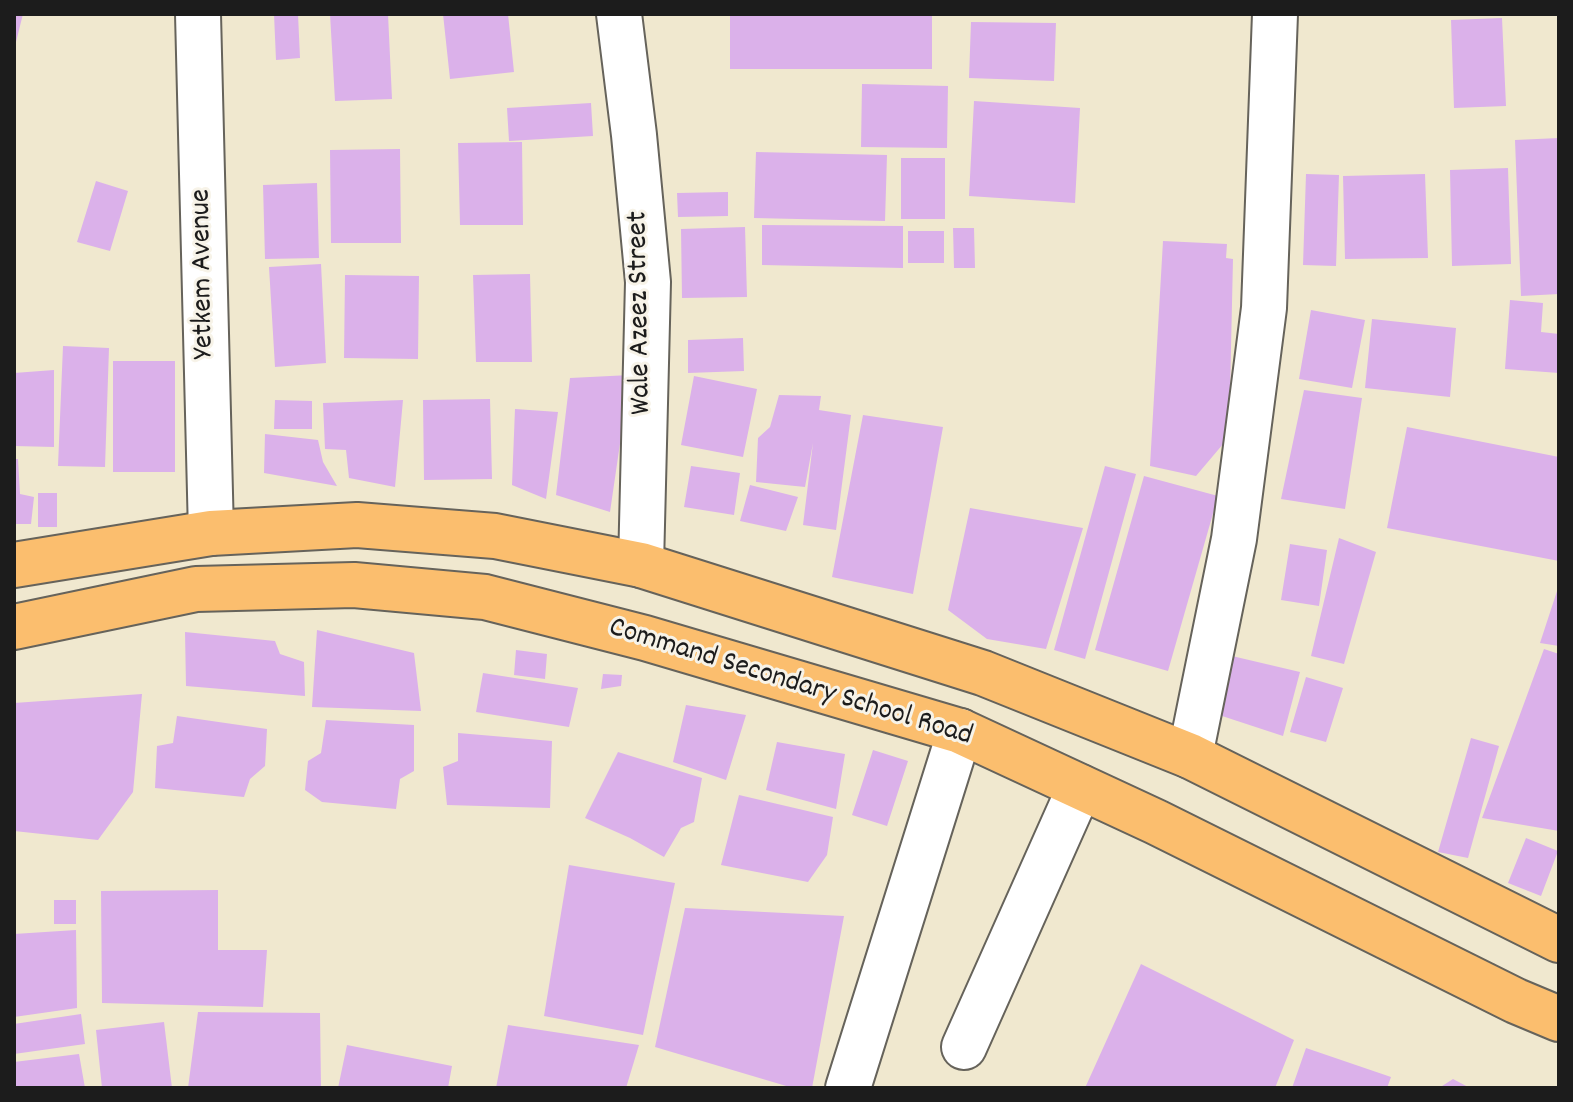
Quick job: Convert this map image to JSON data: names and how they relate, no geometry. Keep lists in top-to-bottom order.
{
  "streets": {
    "main road": ["Command Secondary School Road"],
    "street": ["Yetkem Avenue", "Wale Azeez Street"]
  }
}
